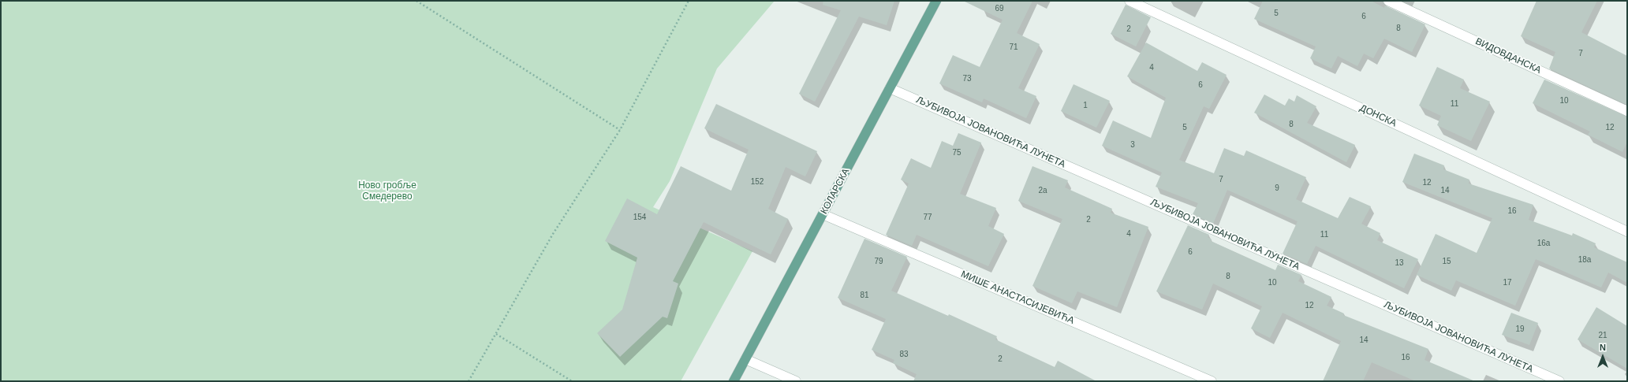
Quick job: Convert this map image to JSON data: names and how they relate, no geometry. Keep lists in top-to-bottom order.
{
  "streets": {
    "main road": ["КОЛАРСКА"],
    "street": [
      "ВИДОВДАНСКА",
      "ДОНСКА",
      "ЉУБИВОЈА ЈОВАНОВИЋА ЛУНЕТА",
      "МИШЕ АНАСТАСИЈЕВИЋА"
    ]
  },
  "crossings": [
    ["ЉУБИВОЈА ЈОВАНОВИЋА ЛУНЕТА", "КОЛАРСКА"],
    ["КОЛАРСКА", "МИШЕ АНАСТАСИЈЕВИЋА"]
  ],
  "parks": ["Ново гробље Смедерево"],
  "house_numbers": [
    "69",
    "5",
    "6",
    "8",
    "2",
    "71",
    "7",
    "4",
    "73",
    "6",
    "10",
    "11",
    "1",
    "8",
    "5",
    "12",
    "3",
    "75",
    "7",
    "152",
    "12",
    "9",
    "2a",
    "14",
    "16",
    "154",
    "77",
    "2",
    "4",
    "11",
    "16a",
    "6",
    "18a",
    "79",
    "15",
    "13",
    "8",
    "10",
    "17",
    "81",
    "12",
    "19",
    "21",
    "14",
    "83",
    "16",
    "2"
  ],
  "north": "top"
}
